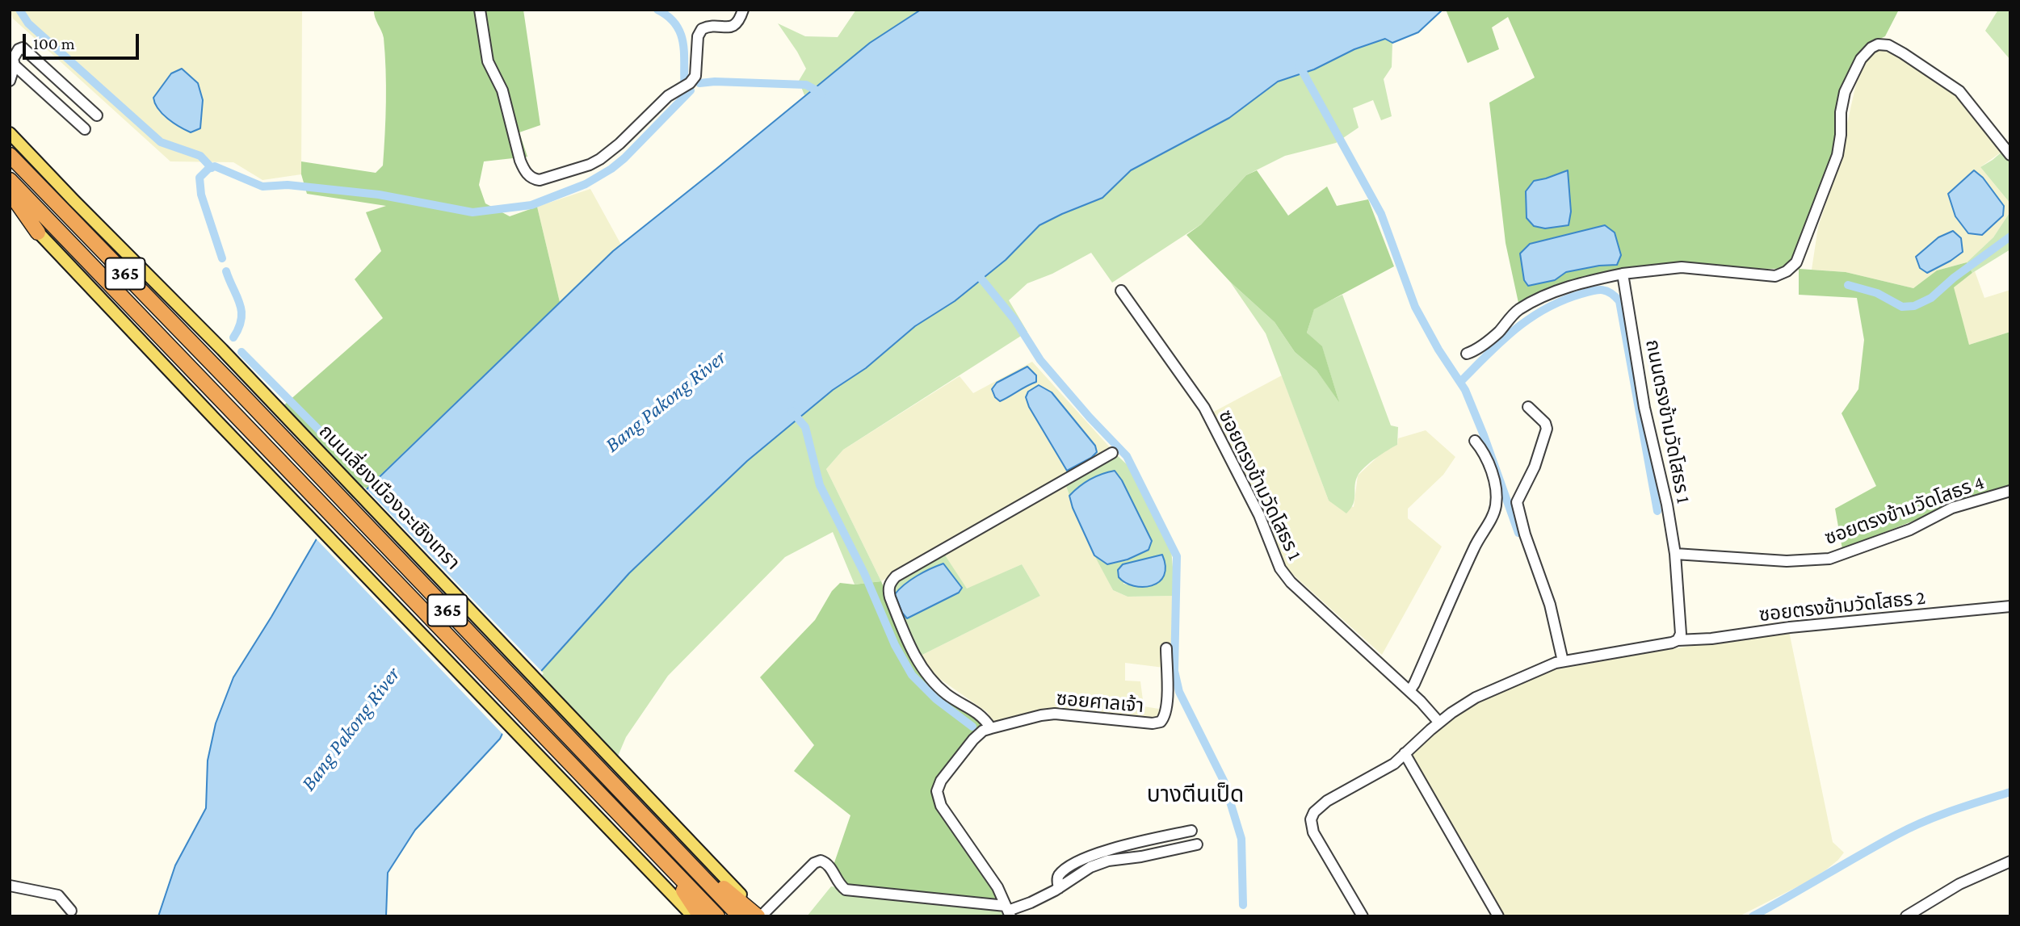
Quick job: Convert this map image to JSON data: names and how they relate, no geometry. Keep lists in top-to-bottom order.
{
  "streets": {
    "highway": ["365", "ถนนเลี่ยงเมืองฉะเชิงเทรา"],
    "street": [
      "ถนนตรงข้ามวัดโสธร 1",
      "ซอยตรงข้ามวัดโสธร 1",
      "ซอยตรงข้ามวัดโสธร 4",
      "ซอยตรงข้ามวัดโสธร 2",
      "ซอยศาลเจ้า"
    ]
  },
  "crossings": [
    ["ถนนตรงข้ามวัดโสธร 1", "ซอยตรงข้ามวัดโสธร 4"],
    ["ถนนตรงข้ามวัดโสธร 1", "ซอยตรงข้ามวัดโสธร 2"]
  ],
  "districts": ["บางตีนเป็ด"],
  "water": ["Bang Pakong River"],
  "scale_bar": "100 m"
}
